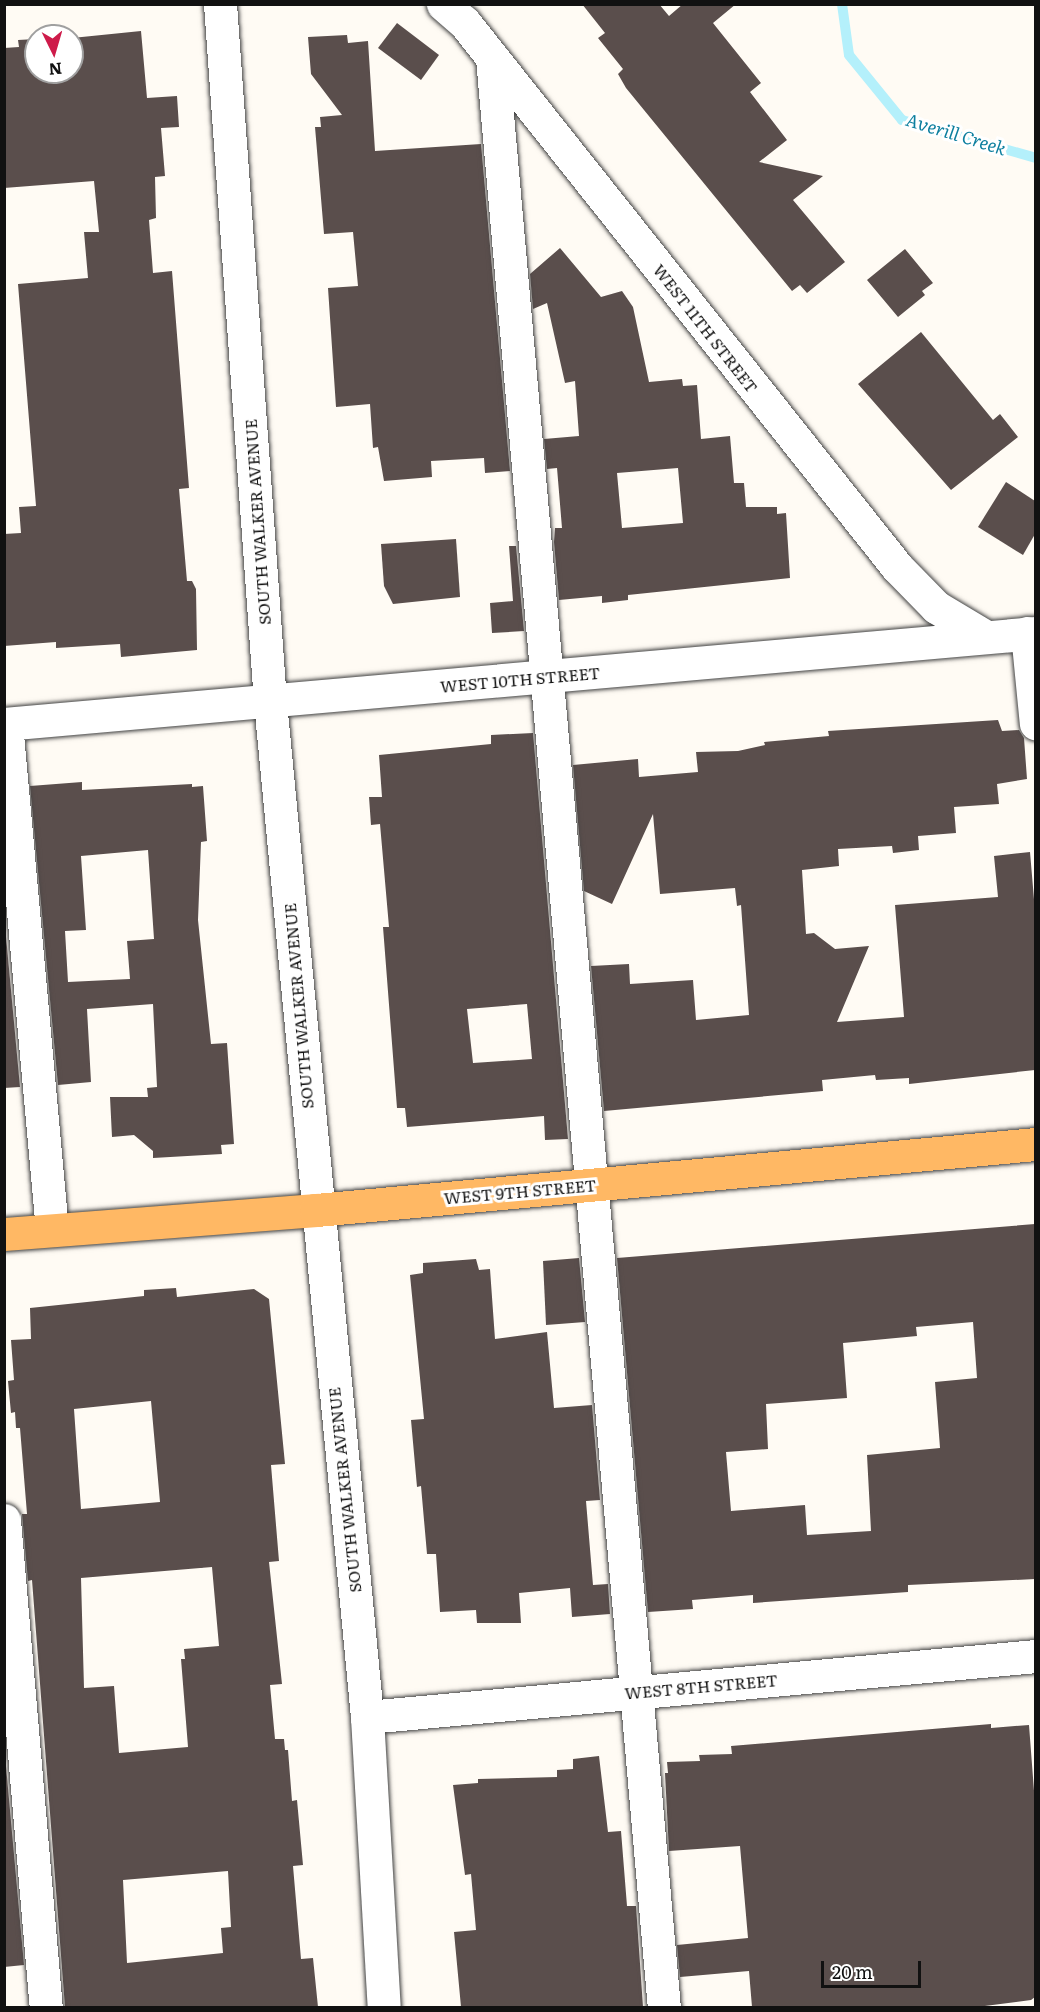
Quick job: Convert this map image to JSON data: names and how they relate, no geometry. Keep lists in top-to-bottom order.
{
  "streets": {
    "main road": ["WEST 9TH STREET"],
    "street": [
      "WEST 11TH STREET",
      "SOUTH WALKER AVENUE",
      "WEST 10TH STREET",
      "WEST 8TH STREET"
    ]
  },
  "crossings": [
    ["WEST 11TH STREET", "WEST 10TH STREET"],
    ["SOUTH WALKER AVENUE", "WEST 10TH STREET"],
    ["SOUTH WALKER AVENUE", "WEST 9TH STREET"],
    ["SOUTH WALKER AVENUE", "WEST 8TH STREET"]
  ],
  "water": ["Averill Creek"],
  "scale_bar": "20 m",
  "north": "bottom"
}
